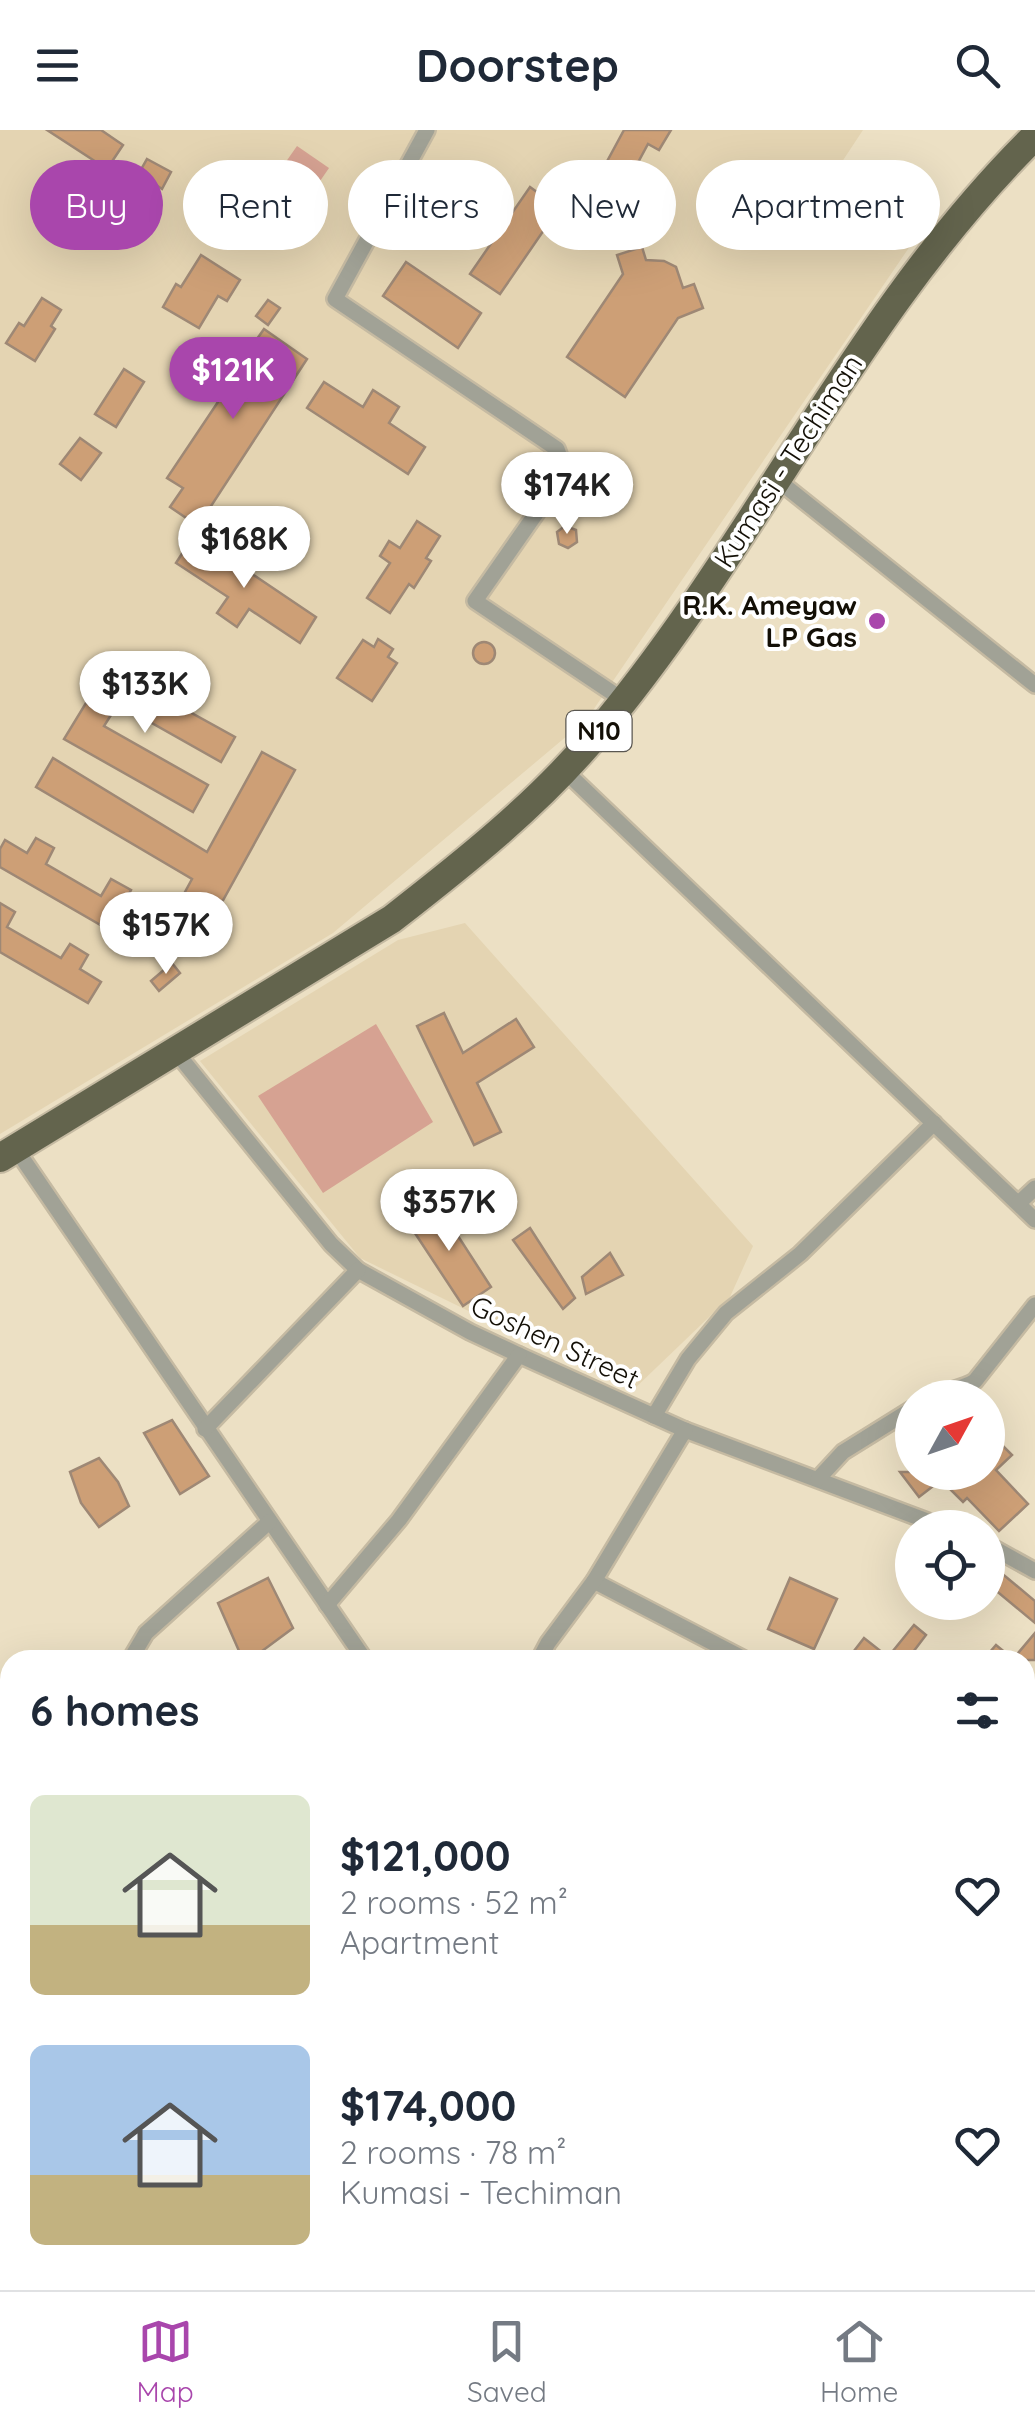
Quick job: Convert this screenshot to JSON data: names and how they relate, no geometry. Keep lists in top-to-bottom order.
{
  "streets": {
    "highway": ["Kumasi - Techiman", "N10"],
    "street": ["Goshen Street"]
  },
  "crossings": [
    ["Kumasi - Techiman", "Goshen Street"]
  ],
  "places": ["R.K. Ameyaw LP Gas"],
  "north": "top right",
  "page": {
    "header": "Doorstep",
    "chip": [
      "Buy",
      "Rent",
      "Filters",
      "New",
      "Apartment"
    ],
    "price": [
      "$121K",
      "$174K",
      "$168K",
      "$133K",
      "$157K",
      "$357K"
    ],
    "heading": "6 homes",
    "list": [
      {
        "name": "$121,000",
        "note": "2 rooms · 52 m² · Apartment"
      },
      {
        "name": "$174,000",
        "note": "2 rooms · 78 m² · Kumasi - Techiman"
      }
    ],
    "tabs": ["Map", "Saved", "Home"]
  }
}
